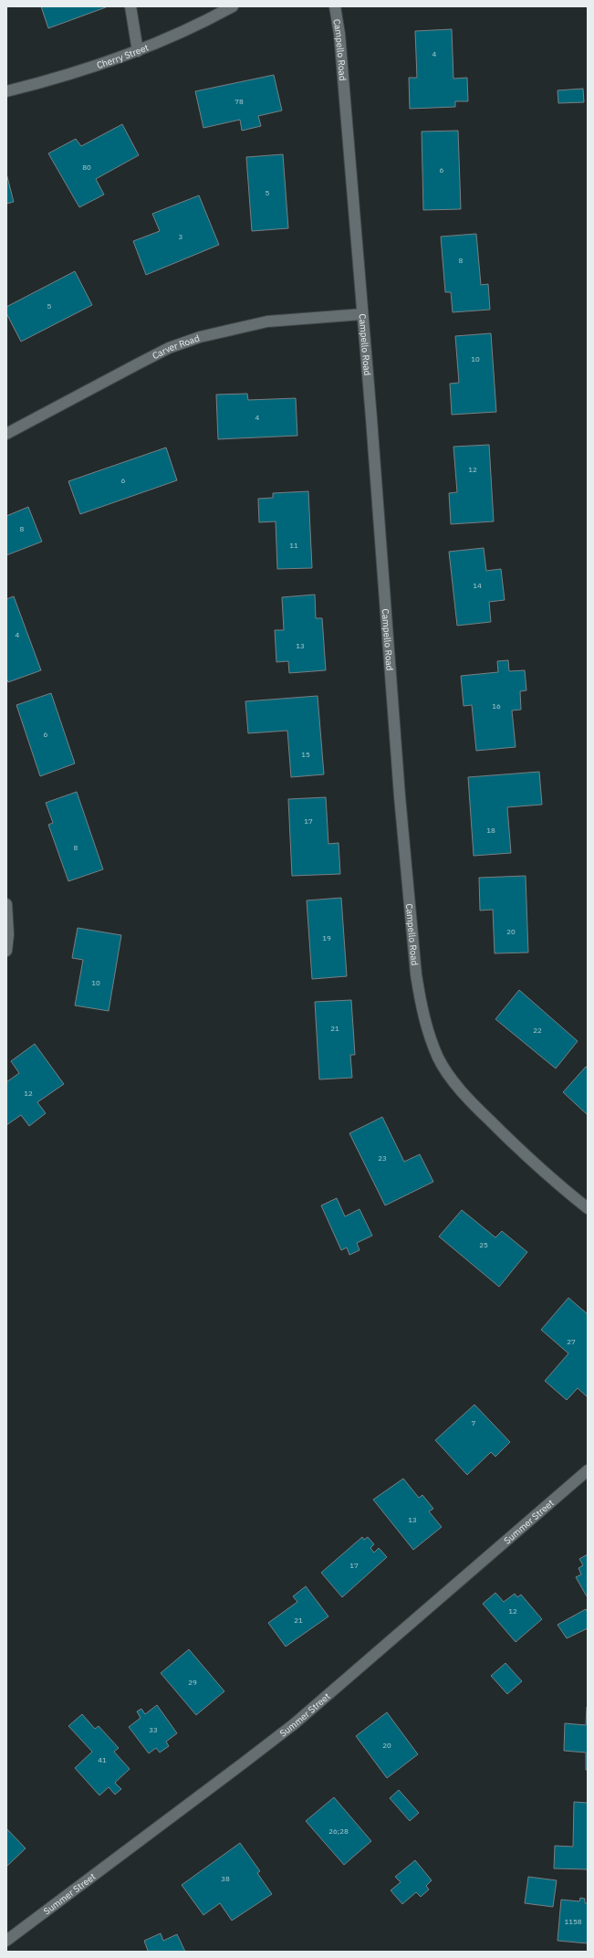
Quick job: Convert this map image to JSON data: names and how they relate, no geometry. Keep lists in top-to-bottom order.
{
  "streets": {
    "street": [
      "Campello Road",
      "Cherry Street",
      "Carver Road",
      "Summer Street"
    ]
  },
  "crossings": [
    ["Campello Road", "Carver Road"]
  ],
  "house_numbers": [
    "4",
    "78",
    "80",
    "6",
    "5",
    "3",
    "8",
    "5",
    "10",
    "4",
    "12",
    "6",
    "8",
    "11",
    "14",
    "4",
    "13",
    "16",
    "6",
    "15",
    "17",
    "18",
    "8",
    "20",
    "19",
    "10",
    "21",
    "22",
    "12",
    "23",
    "25",
    "27",
    "7",
    "13",
    "17",
    "12",
    "21",
    "29",
    "33",
    "20",
    "41",
    "26;28",
    "38",
    "1158"
  ]
}
